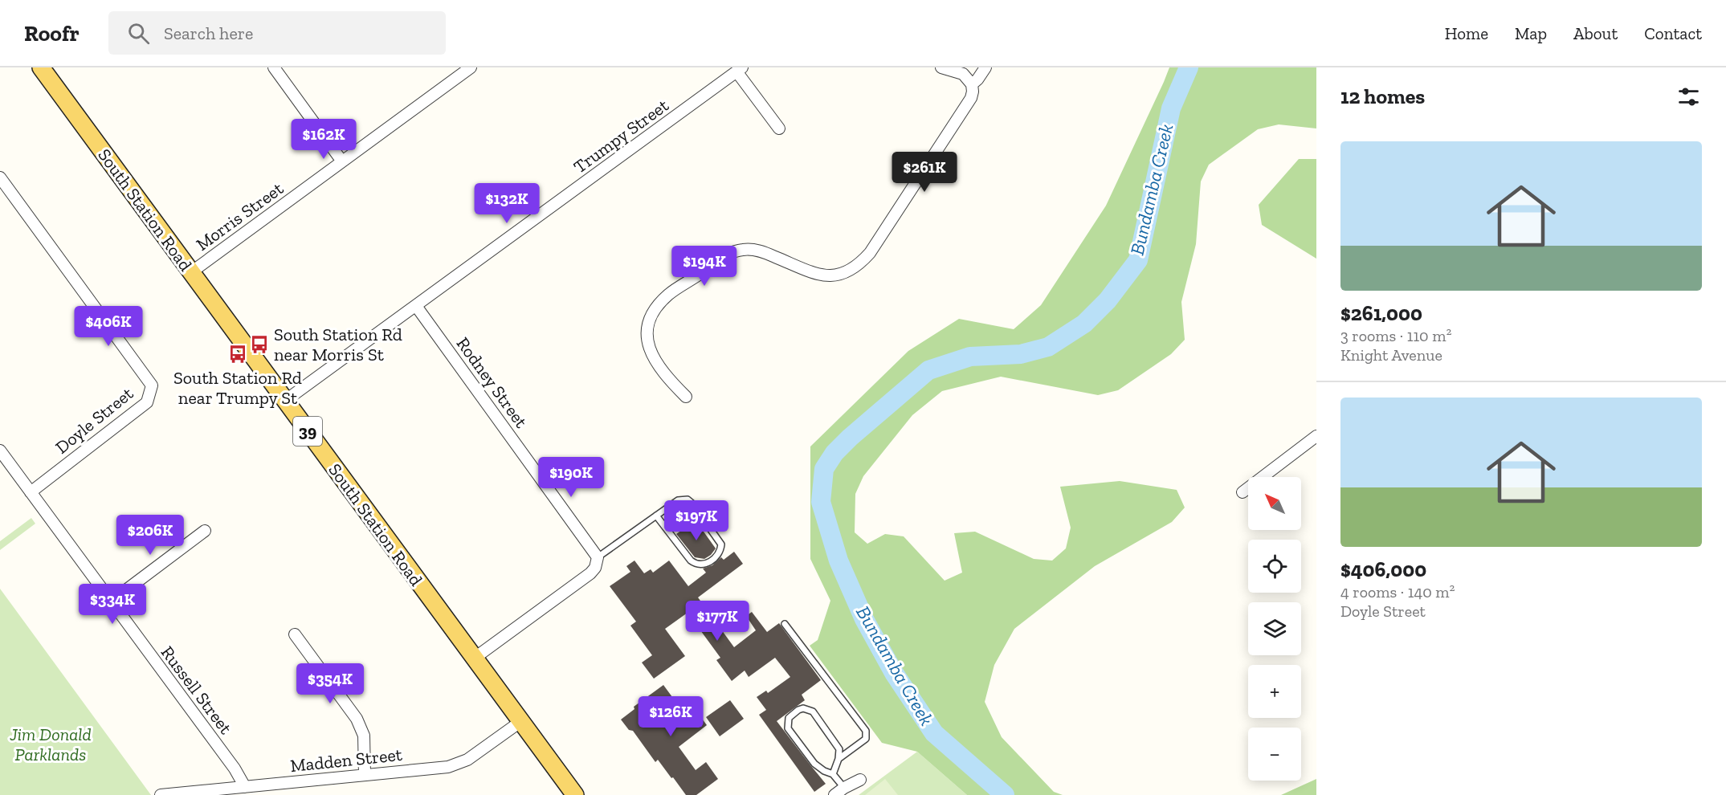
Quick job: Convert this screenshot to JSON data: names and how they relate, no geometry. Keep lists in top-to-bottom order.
{
  "streets": {
    "main road": ["South Station Road", "39"],
    "street": [
      "Trumpy Street",
      "Morris Street",
      "Rodney Street",
      "Doyle Street",
      "Russell Street",
      "Madden Street"
    ]
  },
  "crossings": [
    ["Trumpy Street", "South Station Road"],
    ["Trumpy Street", "Rodney Street"],
    ["South Station Road", "Morris Street"],
    ["South Station Road", "Madden Street"],
    ["Doyle Street", "Russell Street"],
    ["Russell Street", "Madden Street"]
  ],
  "water": ["Bundamba Creek"],
  "parks": ["Jim Donald Parklands"],
  "places": {
    "bus stop": ["South Station Rd near Morris St", "South Station Rd near Trumpy St"]
  },
  "north": "top left",
  "page": {
    "header": "Roofr",
    "search": "Search here",
    "nav": [
      "Home",
      "Map",
      "About",
      "Contact"
    ],
    "heading": "12 homes",
    "price": [
      "$162K",
      "$261K",
      "$132K",
      "$194K",
      "$406K",
      "$190K",
      "$197K",
      "$206K",
      "$334K",
      "$177K",
      "$354K",
      "$126K"
    ],
    "list": [
      {
        "name": "$261,000",
        "note": "3 rooms · 110 m² · Knight Avenue"
      },
      {
        "name": "$406,000",
        "note": "4 rooms · 140 m² · Doyle Street"
      }
    ],
    "map_buttons": ["+", "−"]
  }
}
